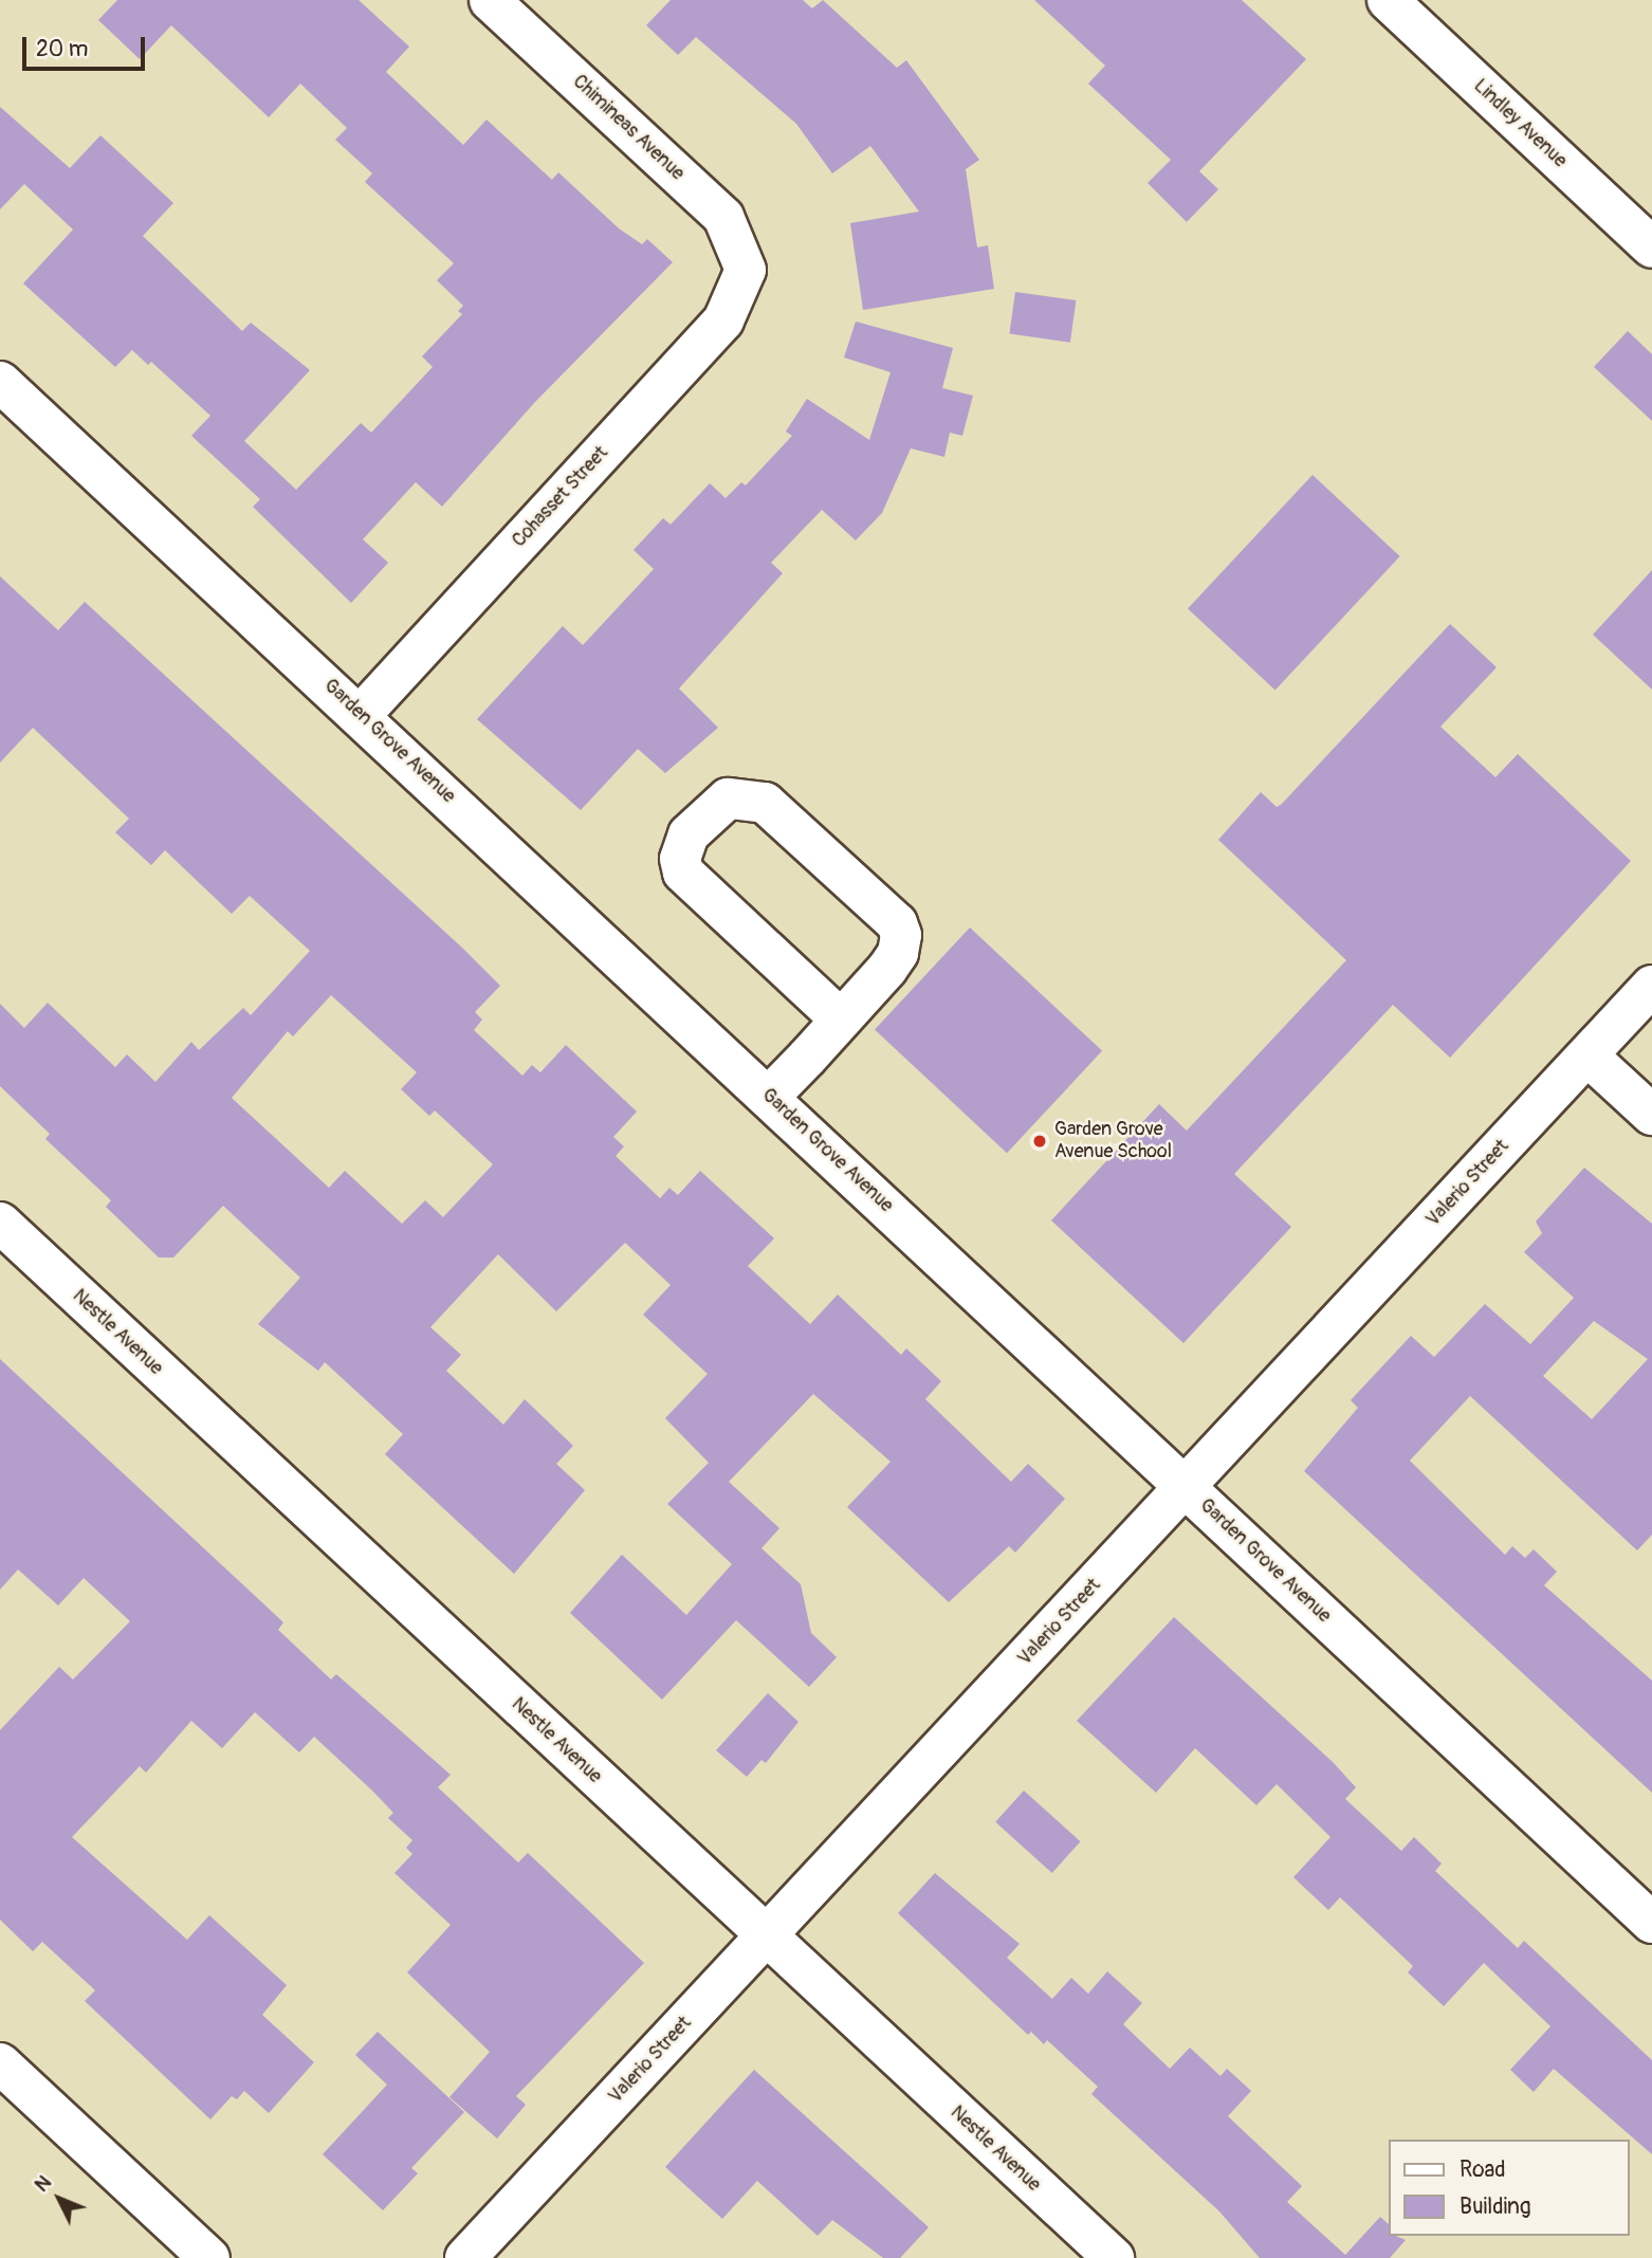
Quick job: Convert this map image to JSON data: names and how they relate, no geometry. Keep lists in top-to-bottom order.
{
  "streets": {
    "street": [
      "Lindley Avenue",
      "Chimineas Avenue",
      "Cohasset Street",
      "Garden Grove Avenue",
      "Valerio Street",
      "Nestle Avenue"
    ]
  },
  "crossings": [
    ["Chimineas Avenue", "Cohasset Street"],
    ["Cohasset Street", "Garden Grove Avenue"],
    ["Garden Grove Avenue", "Valerio Street"],
    ["Valerio Street", "Nestle Avenue"]
  ],
  "places": ["Garden Grove Avenue School"],
  "legend": ["Road", "Building"],
  "scale_bar": "20 m",
  "north": "top left"
}
